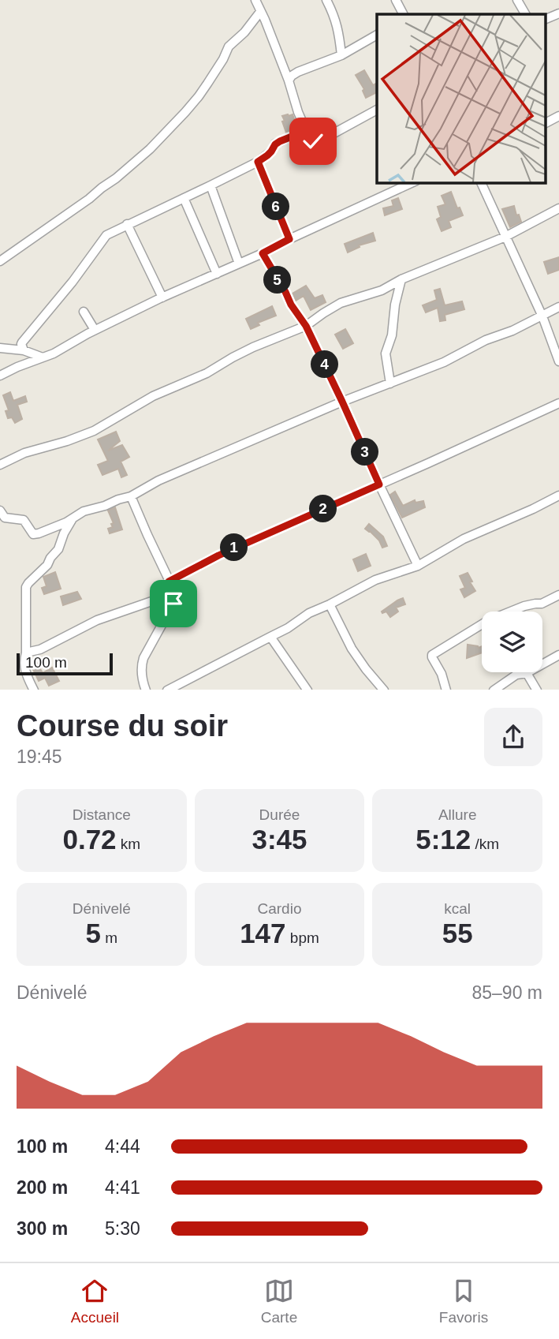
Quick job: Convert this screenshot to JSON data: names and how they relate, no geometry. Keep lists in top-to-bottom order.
{
  "scale_bar": "100 m",
  "page": {
    "pins": [
      "6",
      "5",
      "4",
      "3",
      "2",
      "1"
    ],
    "scale": "100 m",
    "heading": ["Course du soir", "19:45"],
    "stats": [
      ["Distance", "0.72 km"],
      ["Durée", "3:45"],
      ["Allure", "5:12 /km"],
      ["Dénivelé", "5 m"],
      ["Cardio", "147 bpm"],
      ["kcal", "55"]
    ],
    "chart": ["Dénivelé", "85–90 m"],
    "list": [
      {
        "name": "100 m",
        "note": "4:44"
      },
      {
        "name": "200 m",
        "note": "4:41"
      },
      {
        "name": "300 m",
        "note": "5:30"
      }
    ],
    "tabs": ["Accueil", "Carte", "Favoris"]
  }
}
